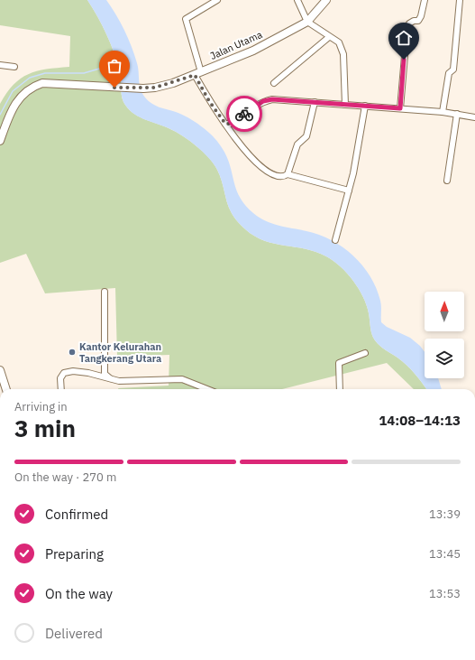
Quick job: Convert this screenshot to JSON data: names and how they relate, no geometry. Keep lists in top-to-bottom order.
{
  "streets": {
    "street": ["Jalan Utama"]
  },
  "places": ["Kantor Kelurahan Tangkerang Utara"],
  "north": "top",
  "page": {
    "heading": ["3 min", "Arriving in", "14:08–14:13"],
    "bar": "On the way · 270 m",
    "list": [
      ["Confirmed", "13:39"],
      ["Preparing", "13:45"],
      ["On the way", "13:53"],
      "Delivered"
    ]
  }
}
